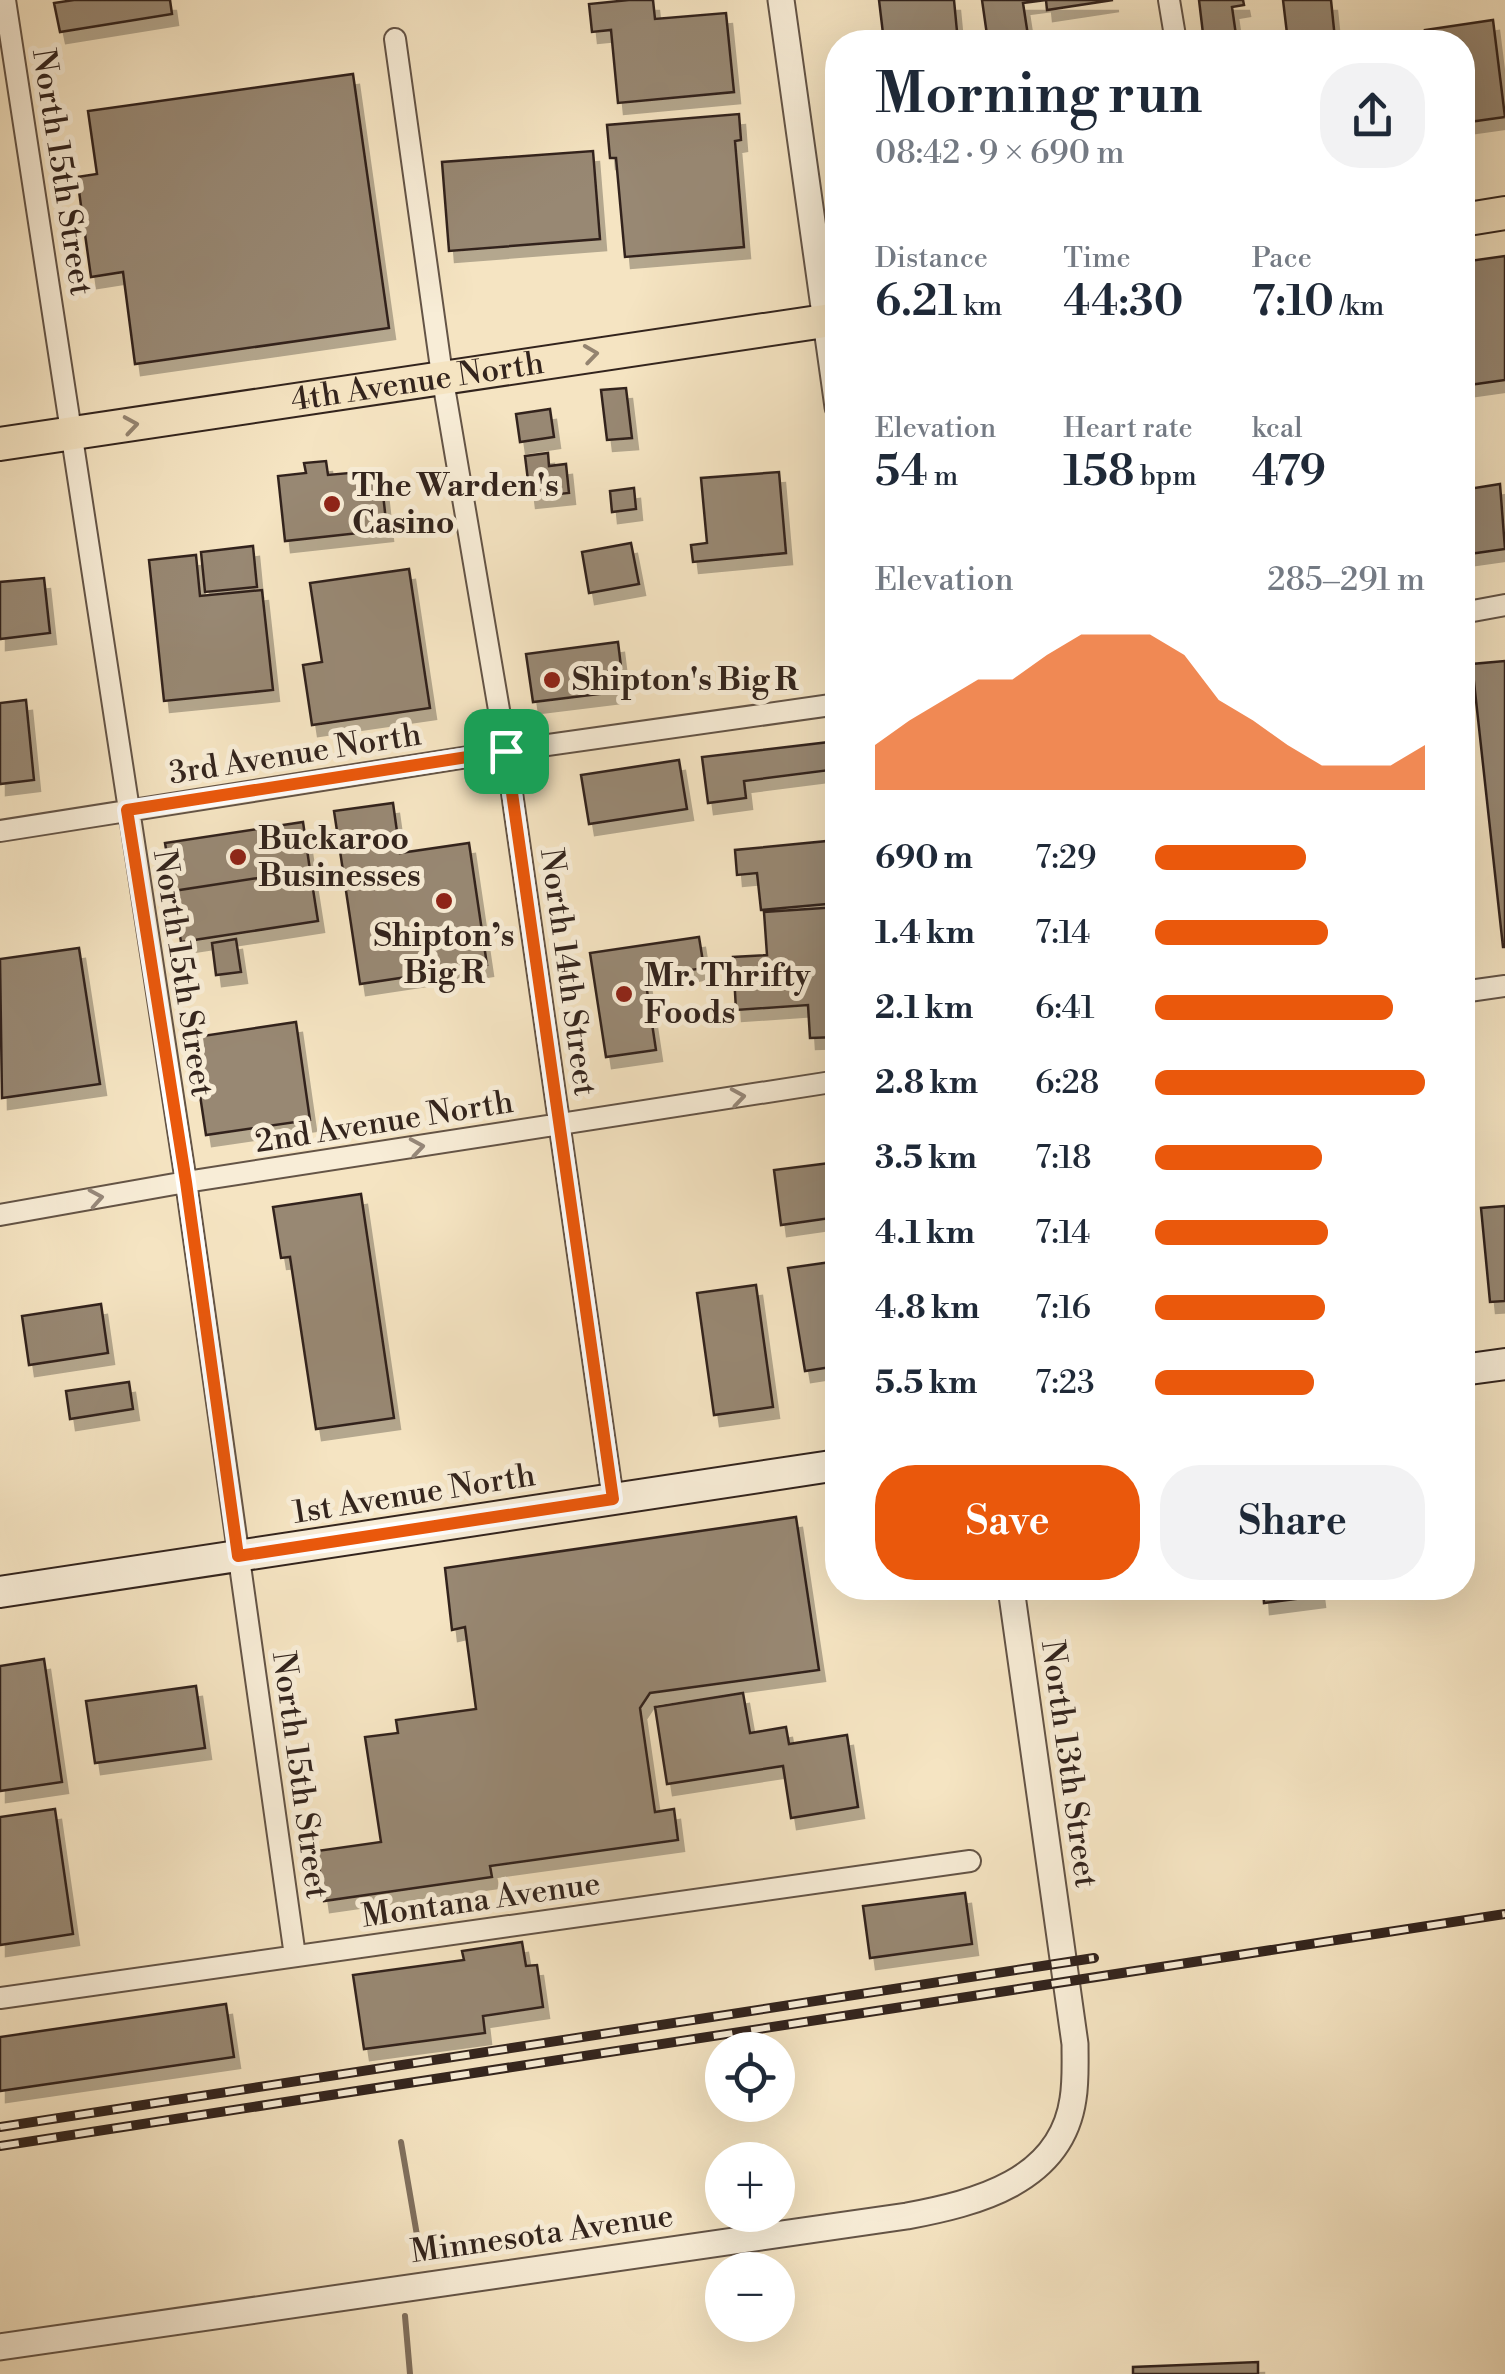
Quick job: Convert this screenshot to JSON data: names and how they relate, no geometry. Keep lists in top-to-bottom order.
{
  "streets": {
    "main road": ["4th Avenue North", "1st Avenue North"],
    "street": [
      "North 15th Street",
      "3rd Avenue North",
      "North 14th Street",
      "2nd Avenue North",
      "North 13th Street",
      "Montana Avenue",
      "Minnesota Avenue"
    ]
  },
  "crossings": [
    ["North 15th Street", "4th Avenue North"],
    ["North 15th Street", "3rd Avenue North"],
    ["North 15th Street", "2nd Avenue North"],
    ["North 15th Street", "1st Avenue North"],
    ["North 15th Street", "Montana Avenue"],
    ["4th Avenue North", "North 14th Street"],
    ["3rd Avenue North", "North 14th Street"],
    ["North 14th Street", "2nd Avenue North"],
    ["North 14th Street", "1st Avenue North"],
    ["North 13th Street", "Minnesota Avenue"]
  ],
  "one_way": ["4th Avenue North", "2nd Avenue North"],
  "places": [
    "The Warden's Casino",
    "Shipton's Big R",
    "Buckaroo Businesses",
    "Shipton’s Big R",
    "Mr. Thrifty Foods"
  ],
  "page": {
    "heading": ["Morning run", "08:42 · 9 × 690 m"],
    "stats": [
      ["Distance", "6.21 km"],
      ["Time", "44:30"],
      ["Pace", "7:10 /km"],
      ["Elevation", "54 m"],
      ["Heart rate", "158 bpm"],
      ["kcal", "479"]
    ],
    "chart": ["Elevation", "285–291 m"],
    "list": [
      {
        "name": "690 m",
        "note": "7:29"
      },
      {
        "name": "1.4 km",
        "note": "7:14"
      },
      {
        "name": "2.1 km",
        "note": "6:41"
      },
      {
        "name": "2.8 km",
        "note": "6:28"
      },
      {
        "name": "3.5 km",
        "note": "7:18"
      },
      {
        "name": "4.1 km",
        "note": "7:14"
      },
      {
        "name": "4.8 km",
        "note": "7:16"
      },
      {
        "name": "5.5 km",
        "note": "7:23"
      }
    ],
    "buttons": ["Save", "Share"],
    "map_buttons": ["+", "−"]
  }
}
